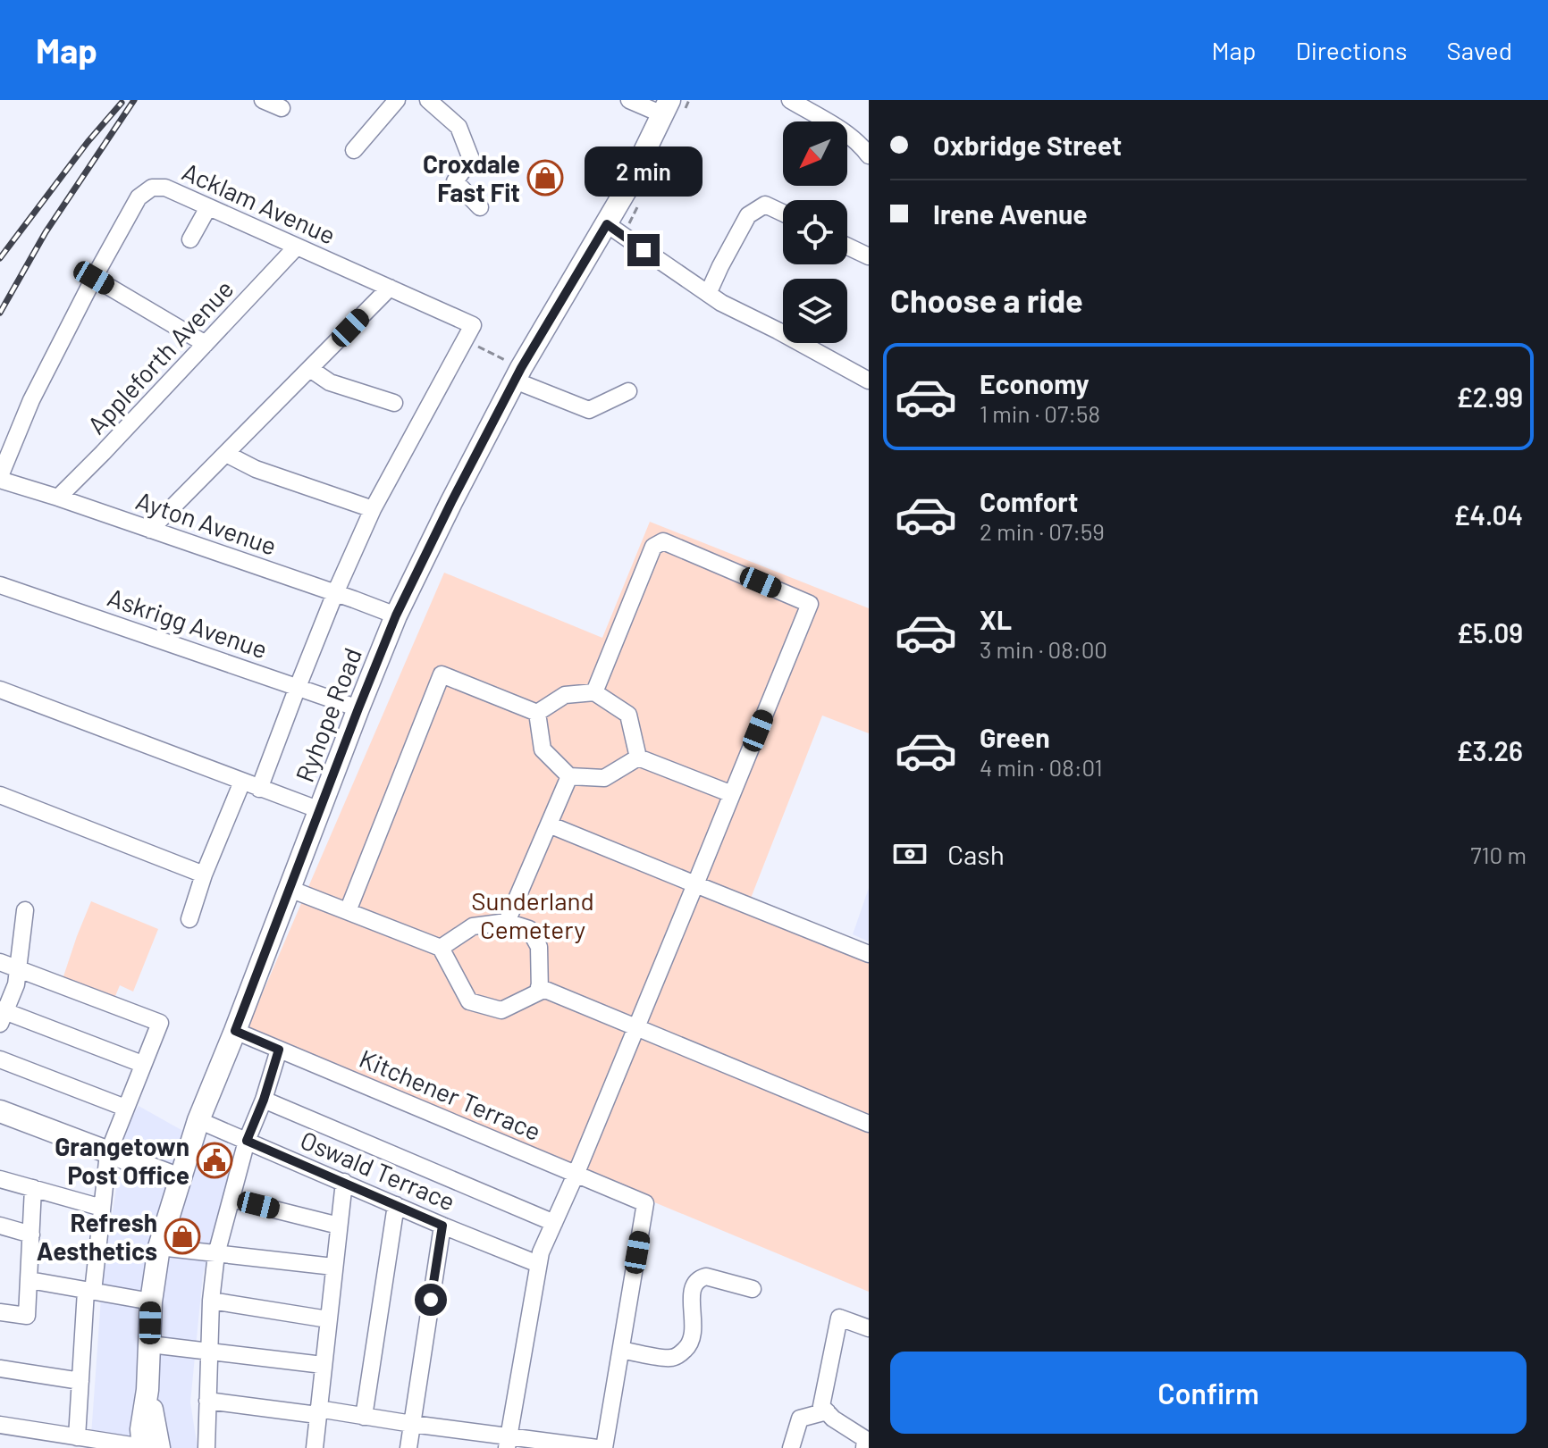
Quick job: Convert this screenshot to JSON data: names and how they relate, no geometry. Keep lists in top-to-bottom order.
{
  "streets": {
    "main road": ["Ryhope Road"],
    "street": [
      "Acklam Avenue",
      "Appleforth Avenue",
      "Ayton Avenue",
      "Askrigg Avenue",
      "Kitchener Terrace",
      "Oswald Terrace"
    ]
  },
  "crossings": [
    ["Acklam Avenue", "Appleforth Avenue"],
    ["Acklam Avenue", "Ayton Avenue"],
    ["Appleforth Avenue", "Ayton Avenue"],
    ["Ayton Avenue", "Ryhope Road"],
    ["Askrigg Avenue", "Ryhope Road"],
    ["Ryhope Road", "Kitchener Terrace"],
    ["Ryhope Road", "Oswald Terrace"]
  ],
  "parks": ["Sunderland Cemetery"],
  "places": {
    "shop": ["Croxdale Fast Fit", "Refresh Aesthetics"],
    "public building": ["Grangetown Post Office"]
  },
  "north": "bottom left",
  "page": {
    "header": "Map",
    "nav": ["Map", "Directions", "Saved"],
    "banner": ["Oxbridge Street", "Irene Avenue"],
    "bubble": "2 min",
    "heading": "Choose a ride",
    "list": [
      {
        "name": "Economy",
        "note": "1 min · 07:58",
        "value": "£2.99"
      },
      {
        "name": "Comfort",
        "note": "2 min · 07:59",
        "value": "£4.04"
      },
      {
        "name": "XL",
        "note": "3 min · 08:00",
        "value": "£5.09"
      },
      {
        "name": "Green",
        "note": "4 min · 08:01",
        "value": "£3.26"
      }
    ],
    "pay": ["Cash", "710 m"],
    "buttons": "Confirm"
  }
}
